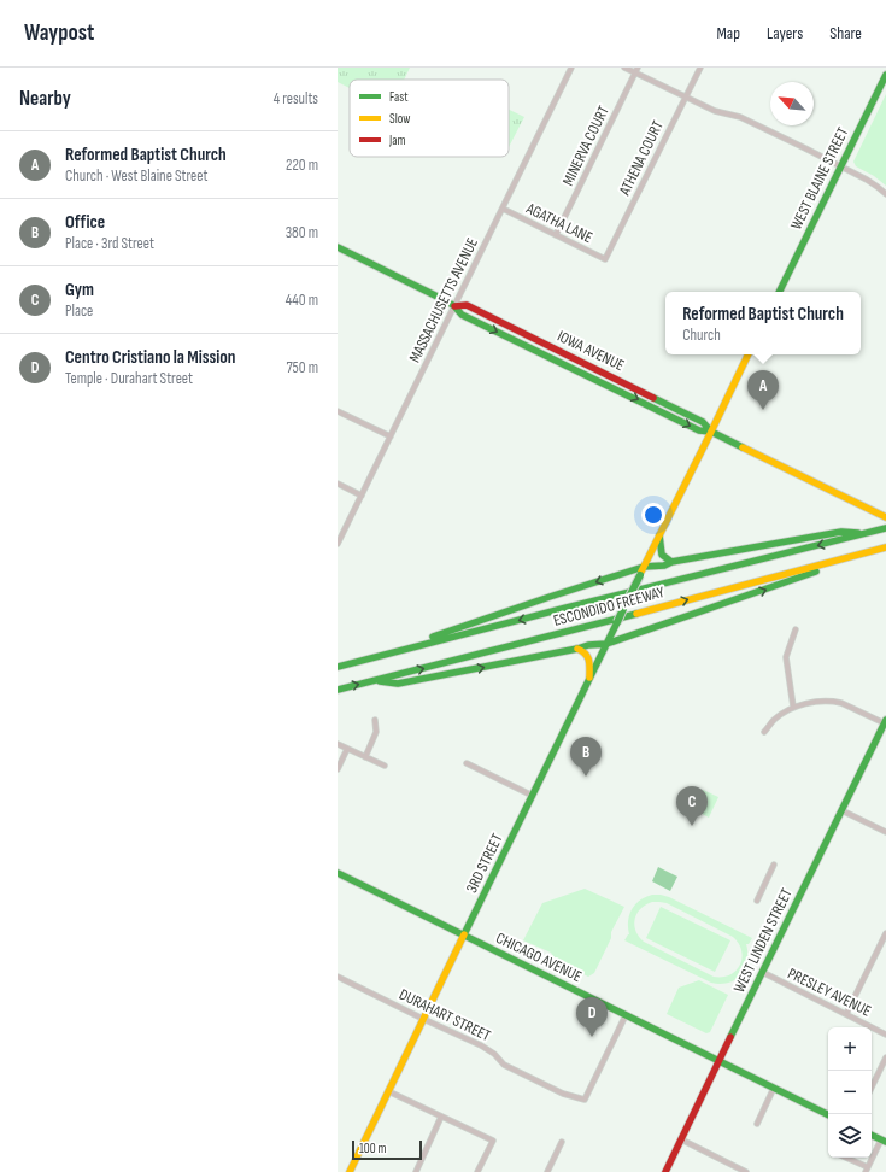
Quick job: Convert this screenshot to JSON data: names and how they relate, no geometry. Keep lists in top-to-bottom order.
{
  "streets": {
    "main road": [
      "WEST BLAINE STREET",
      "IOWA AVENUE",
      "ESCONDIDO FREEWAY",
      "3RD STREET",
      "WEST LINDEN STREET",
      "CHICAGO AVENUE"
    ],
    "street": [
      "MINERVA COURT",
      "ATHENA COURT",
      "AGATHA LANE",
      "MASSACHUSETTS AVENUE",
      "PRESLEY AVENUE",
      "DURAHART STREET"
    ]
  },
  "crossings": [
    ["MINERVA COURT", "AGATHA LANE"],
    ["ATHENA COURT", "AGATHA LANE"],
    ["AGATHA LANE", "MASSACHUSETTS AVENUE"],
    ["MASSACHUSETTS AVENUE", "IOWA AVENUE"],
    ["3RD STREET", "CHICAGO AVENUE"],
    ["3RD STREET", "DURAHART STREET"],
    ["WEST LINDEN STREET", "CHICAGO AVENUE"],
    ["WEST LINDEN STREET", "PRESLEY AVENUE"],
    ["CHICAGO AVENUE", "DURAHART STREET"]
  ],
  "legend": ["Fast", "Slow", "Jam"],
  "scale_bar": "100 m",
  "north": "top left",
  "page": {
    "header": "Waypost",
    "nav": ["Map", "Layers", "Share"],
    "heading": ["Nearby", "4 results"],
    "list": [
      {
        "mark": "A",
        "name": "Reformed Baptist Church",
        "note": "Church · West Blaine Street",
        "value": "220 m"
      },
      {
        "mark": "B",
        "name": "Office",
        "note": "Place · 3rd Street",
        "value": "380 m"
      },
      {
        "mark": "C",
        "name": "Gym",
        "note": "Place",
        "value": "440 m"
      },
      {
        "mark": "D",
        "name": "Centro Cristiano la Mission",
        "note": "Temple · Durahart Street",
        "value": "750 m"
      }
    ],
    "popup": ["Reformed Baptist Church", "Church"],
    "pins": [
      "A",
      "B",
      "C",
      "D"
    ],
    "map_buttons": ["+", "−"],
    "scale": "100 m"
  }
}
